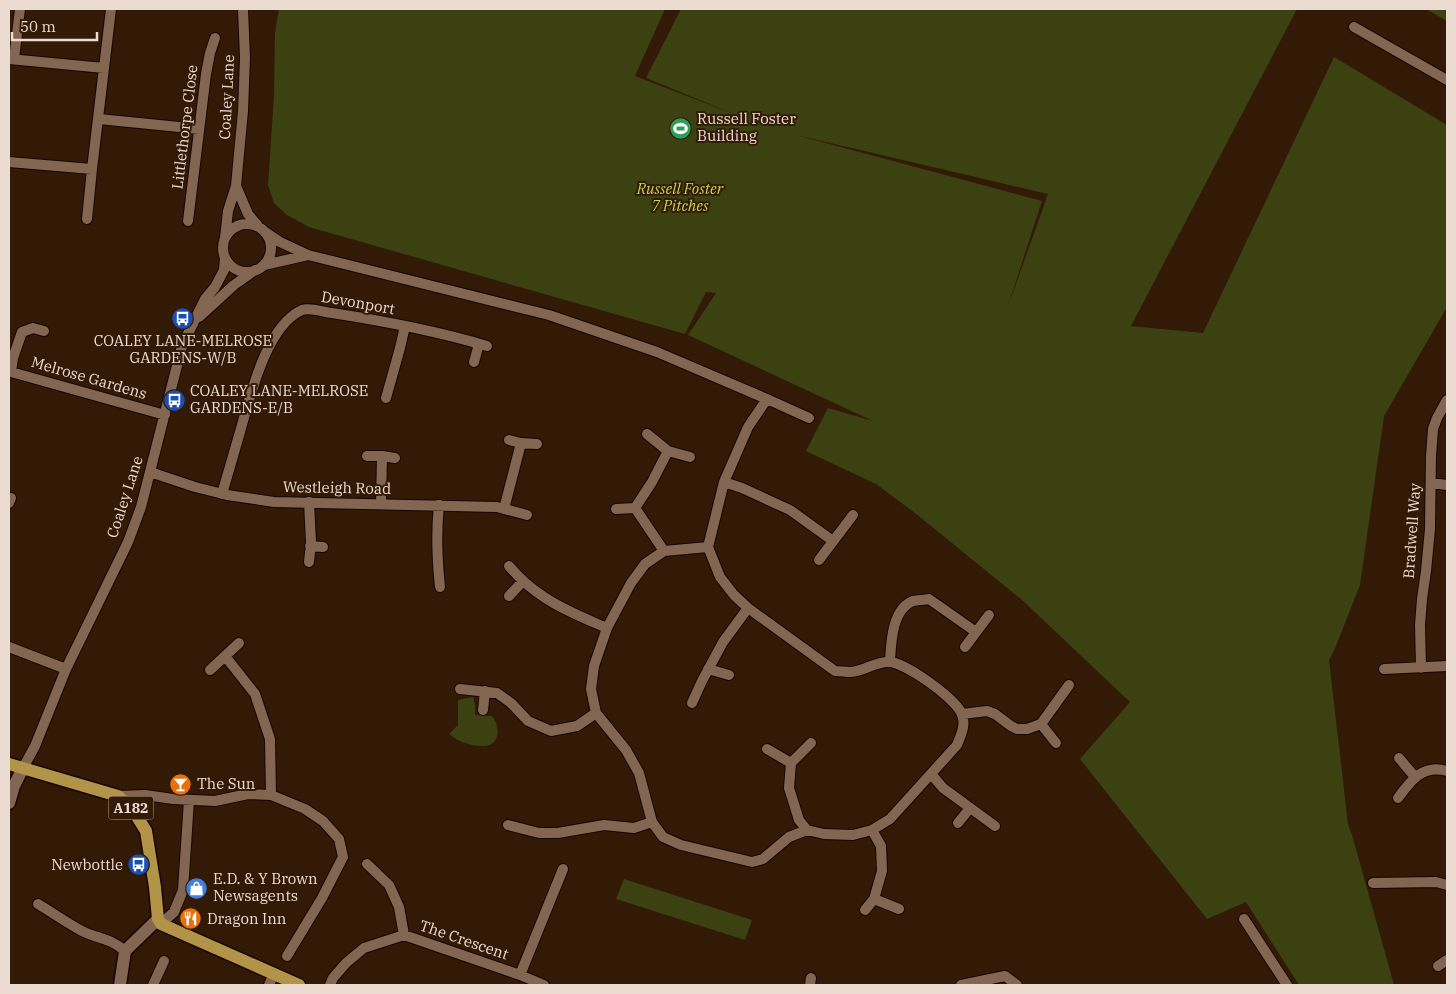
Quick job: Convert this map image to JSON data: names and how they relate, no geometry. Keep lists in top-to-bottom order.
{
  "streets": {
    "main road": ["A182"],
    "street": [
      "Coaley Lane",
      "Littlethorpe Close",
      "Devonport",
      "Melrose Gardens",
      "Westleigh Road",
      "Bradwell Way",
      "The Crescent"
    ]
  },
  "crossings": [
    ["Coaley Lane", "Melrose Gardens"],
    ["Coaley Lane", "Westleigh Road"],
    ["Coaley Lane", "A182"],
    ["Devonport", "Westleigh Road"]
  ],
  "parks": ["Russell Foster 7 Pitches"],
  "places": {
    "sports": ["Russell Foster Building"],
    "bus stop": ["COALEY LANE-MELROSE GARDENS-W/B", "COALEY LANE-MELROSE GARDENS-E/B", "Newbottle"],
    "bar": ["The Sun"],
    "shop": ["E.D. & Y Brown Newsagents"],
    "restaurant": ["Dragon Inn"]
  },
  "scale_bar": "50 m"
}
